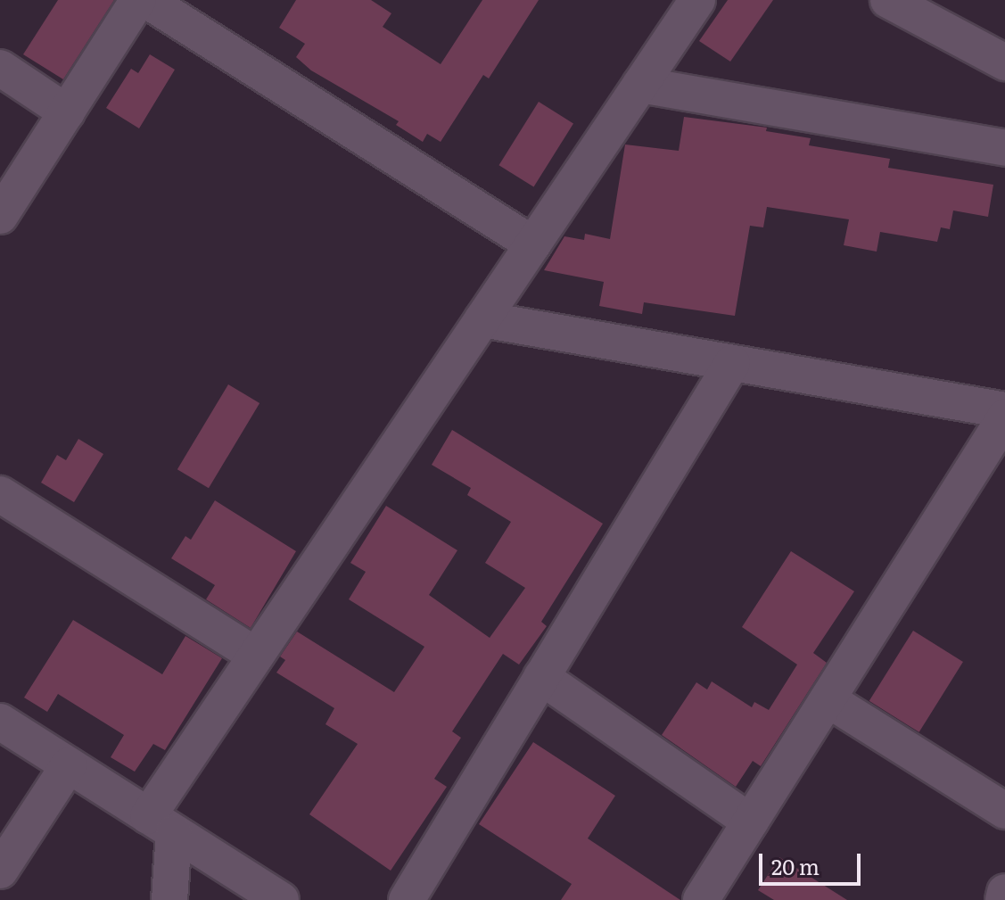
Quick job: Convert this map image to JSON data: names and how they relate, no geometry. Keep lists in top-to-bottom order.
{
  "scale_bar": "20 m"
}
